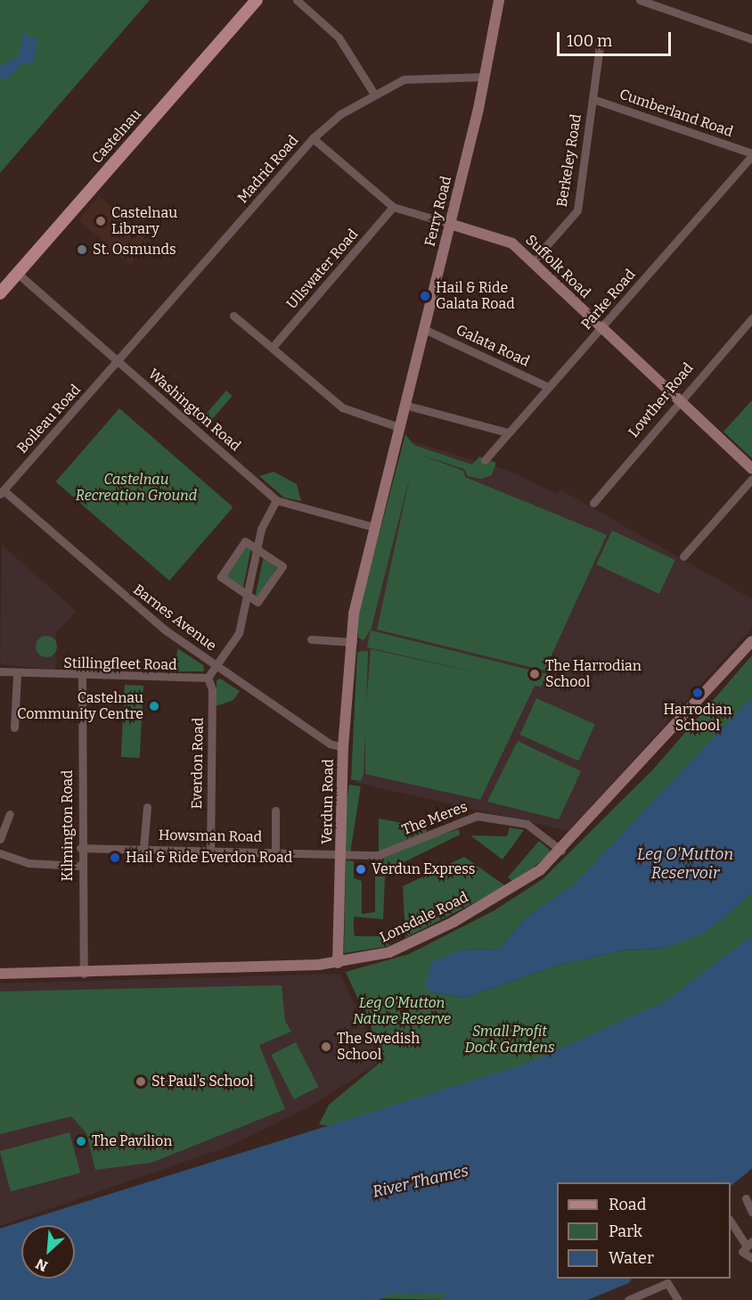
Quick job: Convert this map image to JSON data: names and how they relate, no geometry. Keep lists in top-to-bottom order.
{
  "streets": {
    "main road": ["Castelnau"],
    "street": [
      "Cumberland Road",
      "Berkeley Road",
      "Madrid Road",
      "Ferry Road",
      "Suffolk Road",
      "Ullswater Road",
      "Parke Road",
      "Galata Road",
      "Lowther Road",
      "Washington Road",
      "Boileau Road",
      "Barnes Avenue",
      "Stillingfleet Road",
      "Everdon Road",
      "Verdun Road",
      "The Meres",
      "Kilmington Road",
      "Howsman Road",
      "Lonsdale Road"
    ]
  },
  "crossings": [
    ["Cumberland Road", "Berkeley Road"],
    ["Cumberland Road", "Parke Road"],
    ["Castelnau", "Washington Road"],
    ["Berkeley Road", "Suffolk Road"],
    ["Madrid Road", "Ferry Road"],
    ["Madrid Road", "Suffolk Road"],
    ["Madrid Road", "Washington Road"],
    ["Madrid Road", "Boileau Road"],
    ["Ferry Road", "Suffolk Road"],
    ["Ferry Road", "Galata Road"],
    ["Ferry Road", "Verdun Road"],
    ["Suffolk Road", "Ullswater Road"],
    ["Suffolk Road", "Parke Road"],
    ["Suffolk Road", "Lowther Road"],
    ["Parke Road", "Galata Road"],
    ["Washington Road", "Boileau Road"],
    ["Washington Road", "Verdun Road"],
    ["Boileau Road", "Barnes Avenue"],
    ["Barnes Avenue", "Verdun Road"],
    ["Stillingfleet Road", "Everdon Road"],
    ["Stillingfleet Road", "Kilmington Road"],
    ["Everdon Road", "Howsman Road"],
    ["Verdun Road", "The Meres"],
    ["Verdun Road", "Howsman Road"],
    ["Verdun Road", "Lonsdale Road"],
    ["The Meres", "Howsman Road"],
    ["The Meres", "Lonsdale Road"],
    ["Kilmington Road", "Howsman Road"],
    ["Kilmington Road", "Lonsdale Road"]
  ],
  "water": ["Leg O'Mutton Reservoir", "River Thames"],
  "parks": ["Castelnau Recreation Ground", "Leg O'Mutton Nature Reserve", "Small Profit Dock Gardens"],
  "places": [
    "Castelnau Library",
    "St. Osmunds",
    "Hail & Ride Galata Road",
    "The Harrodian School",
    "Harrodian School",
    "Castelnau Community Centre",
    "Hail & Ride Everdon Road",
    "Verdun Express",
    "The Swedish School",
    "St Paul's School",
    "The Pavilion"
  ],
  "legend": ["Road", "Park", "Water"],
  "scale_bar": "100 m",
  "north": "bottom left"
}
